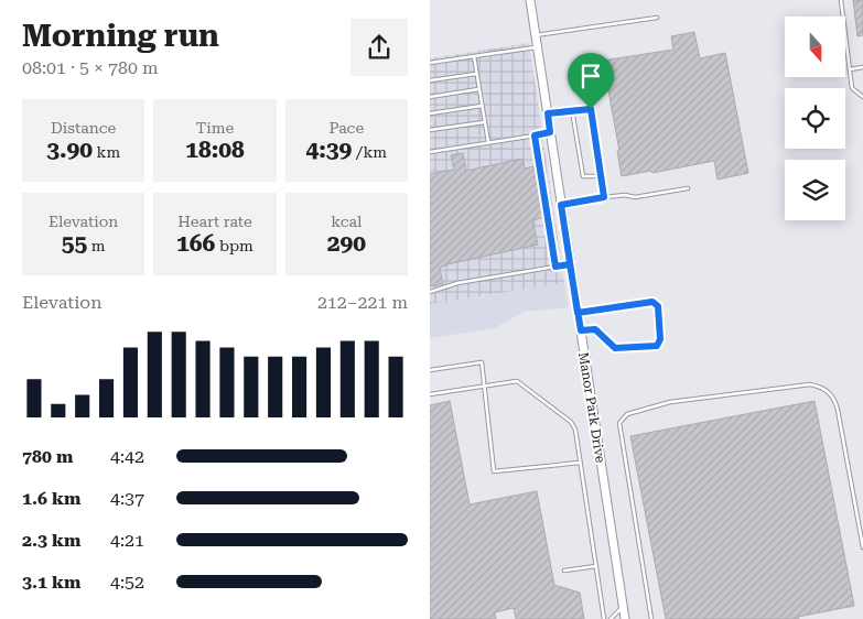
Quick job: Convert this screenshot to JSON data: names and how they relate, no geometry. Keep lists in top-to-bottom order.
{
  "streets": {
    "street": ["Manor Park Drive"]
  },
  "north": "bottom",
  "page": {
    "heading": ["Morning run", "08:01 · 5 × 780 m"],
    "stats": [
      ["Distance", "3.90 km"],
      ["Time", "18:08"],
      ["Pace", "4:39 /km"],
      ["Elevation", "55 m"],
      ["Heart rate", "166 bpm"],
      ["kcal", "290"]
    ],
    "chart": ["Elevation", "212–221 m"],
    "list": [
      {
        "name": "780 m",
        "note": "4:42"
      },
      {
        "name": "1.6 km",
        "note": "4:37"
      },
      {
        "name": "2.3 km",
        "note": "4:21"
      },
      {
        "name": "3.1 km",
        "note": "4:52"
      }
    ]
  }
}
